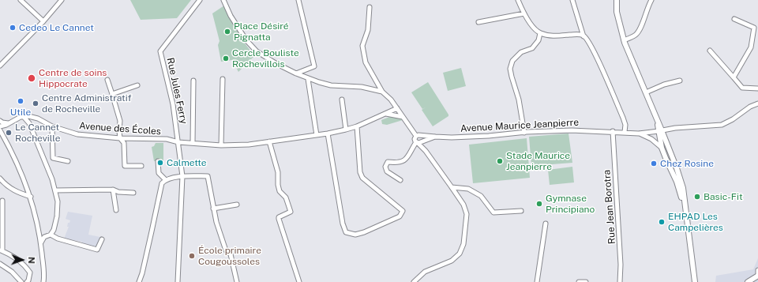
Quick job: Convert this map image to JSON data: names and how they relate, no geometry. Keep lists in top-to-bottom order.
{
  "streets": {
    "street": [
      "Rue Jules Ferry",
      "Avenue Maurice Jeanpierre",
      "Avenue des Écoles",
      "Rue Jean Borotra"
    ]
  },
  "crossings": [
    ["Rue Jules Ferry", "Avenue des Écoles"],
    ["Avenue Maurice Jeanpierre", "Rue Jean Borotra"]
  ],
  "places": [
    "Cedeo Le Cannet",
    "Place Désiré Pignatta",
    "Cercle Bouliste Rochevillois",
    "Centre de soins Hippocrate",
    "Utile",
    "Centre Administratif de Rocheville",
    "Le Cannet Rocheville",
    "Stade Maurice Jeanpierre",
    "Calmette",
    "Chez Rosine",
    "Basic-Fit",
    "Gymnase Principiano",
    "EHPAD Les Campelières",
    "École primaire Cougoussoles"
  ],
  "north": "right"
}
